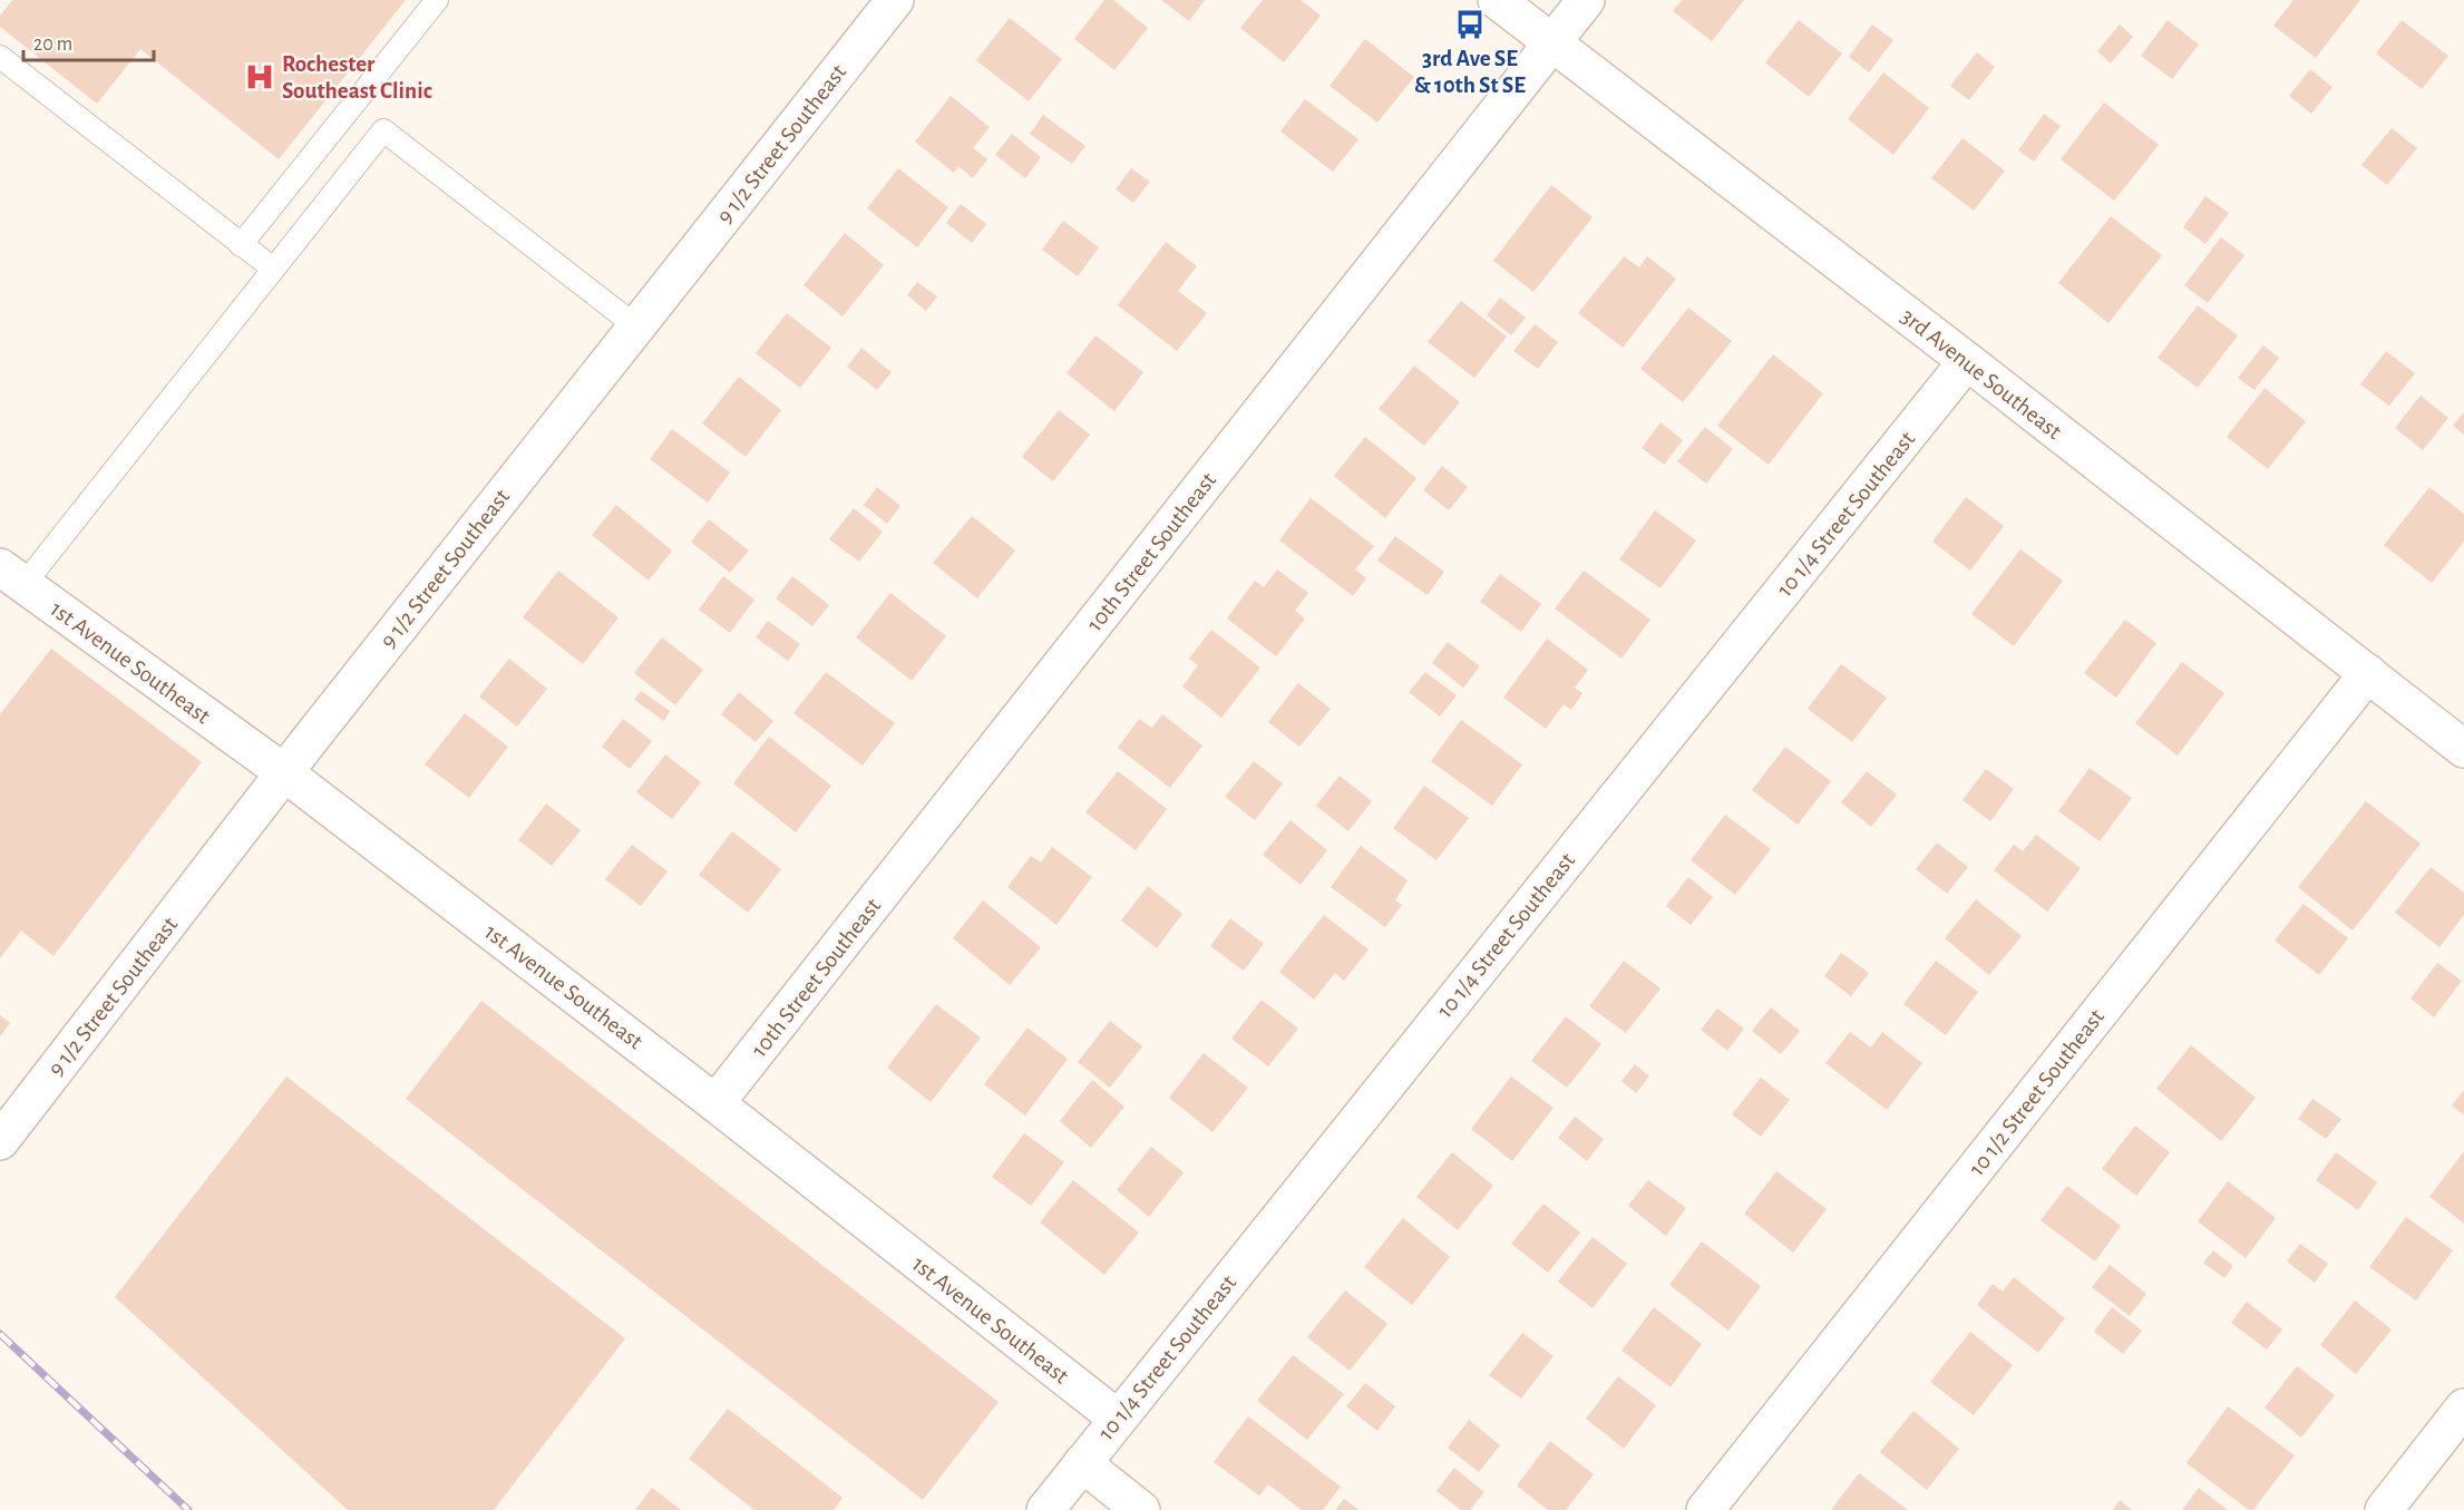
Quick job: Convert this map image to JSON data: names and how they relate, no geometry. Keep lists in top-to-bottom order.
{
  "streets": {
    "street": [
      "9 1/2 Street Southeast",
      "3rd Avenue Southeast",
      "10 1/4 Street Southeast",
      "10th Street Southeast",
      "1st Avenue Southeast",
      "10 1/2 Street Southeast"
    ]
  },
  "crossings": [
    ["9 1/2 Street Southeast", "1st Avenue Southeast"],
    ["3rd Avenue Southeast", "10 1/4 Street Southeast"],
    ["3rd Avenue Southeast", "10th Street Southeast"],
    ["3rd Avenue Southeast", "10 1/2 Street Southeast"],
    ["10 1/4 Street Southeast", "1st Avenue Southeast"],
    ["10th Street Southeast", "1st Avenue Southeast"]
  ],
  "places": {
    "bus stop": ["3rd Ave SE & 10th St SE"],
    "hospital": ["Rochester Southeast Clinic"]
  },
  "scale_bar": "20 m"
}
